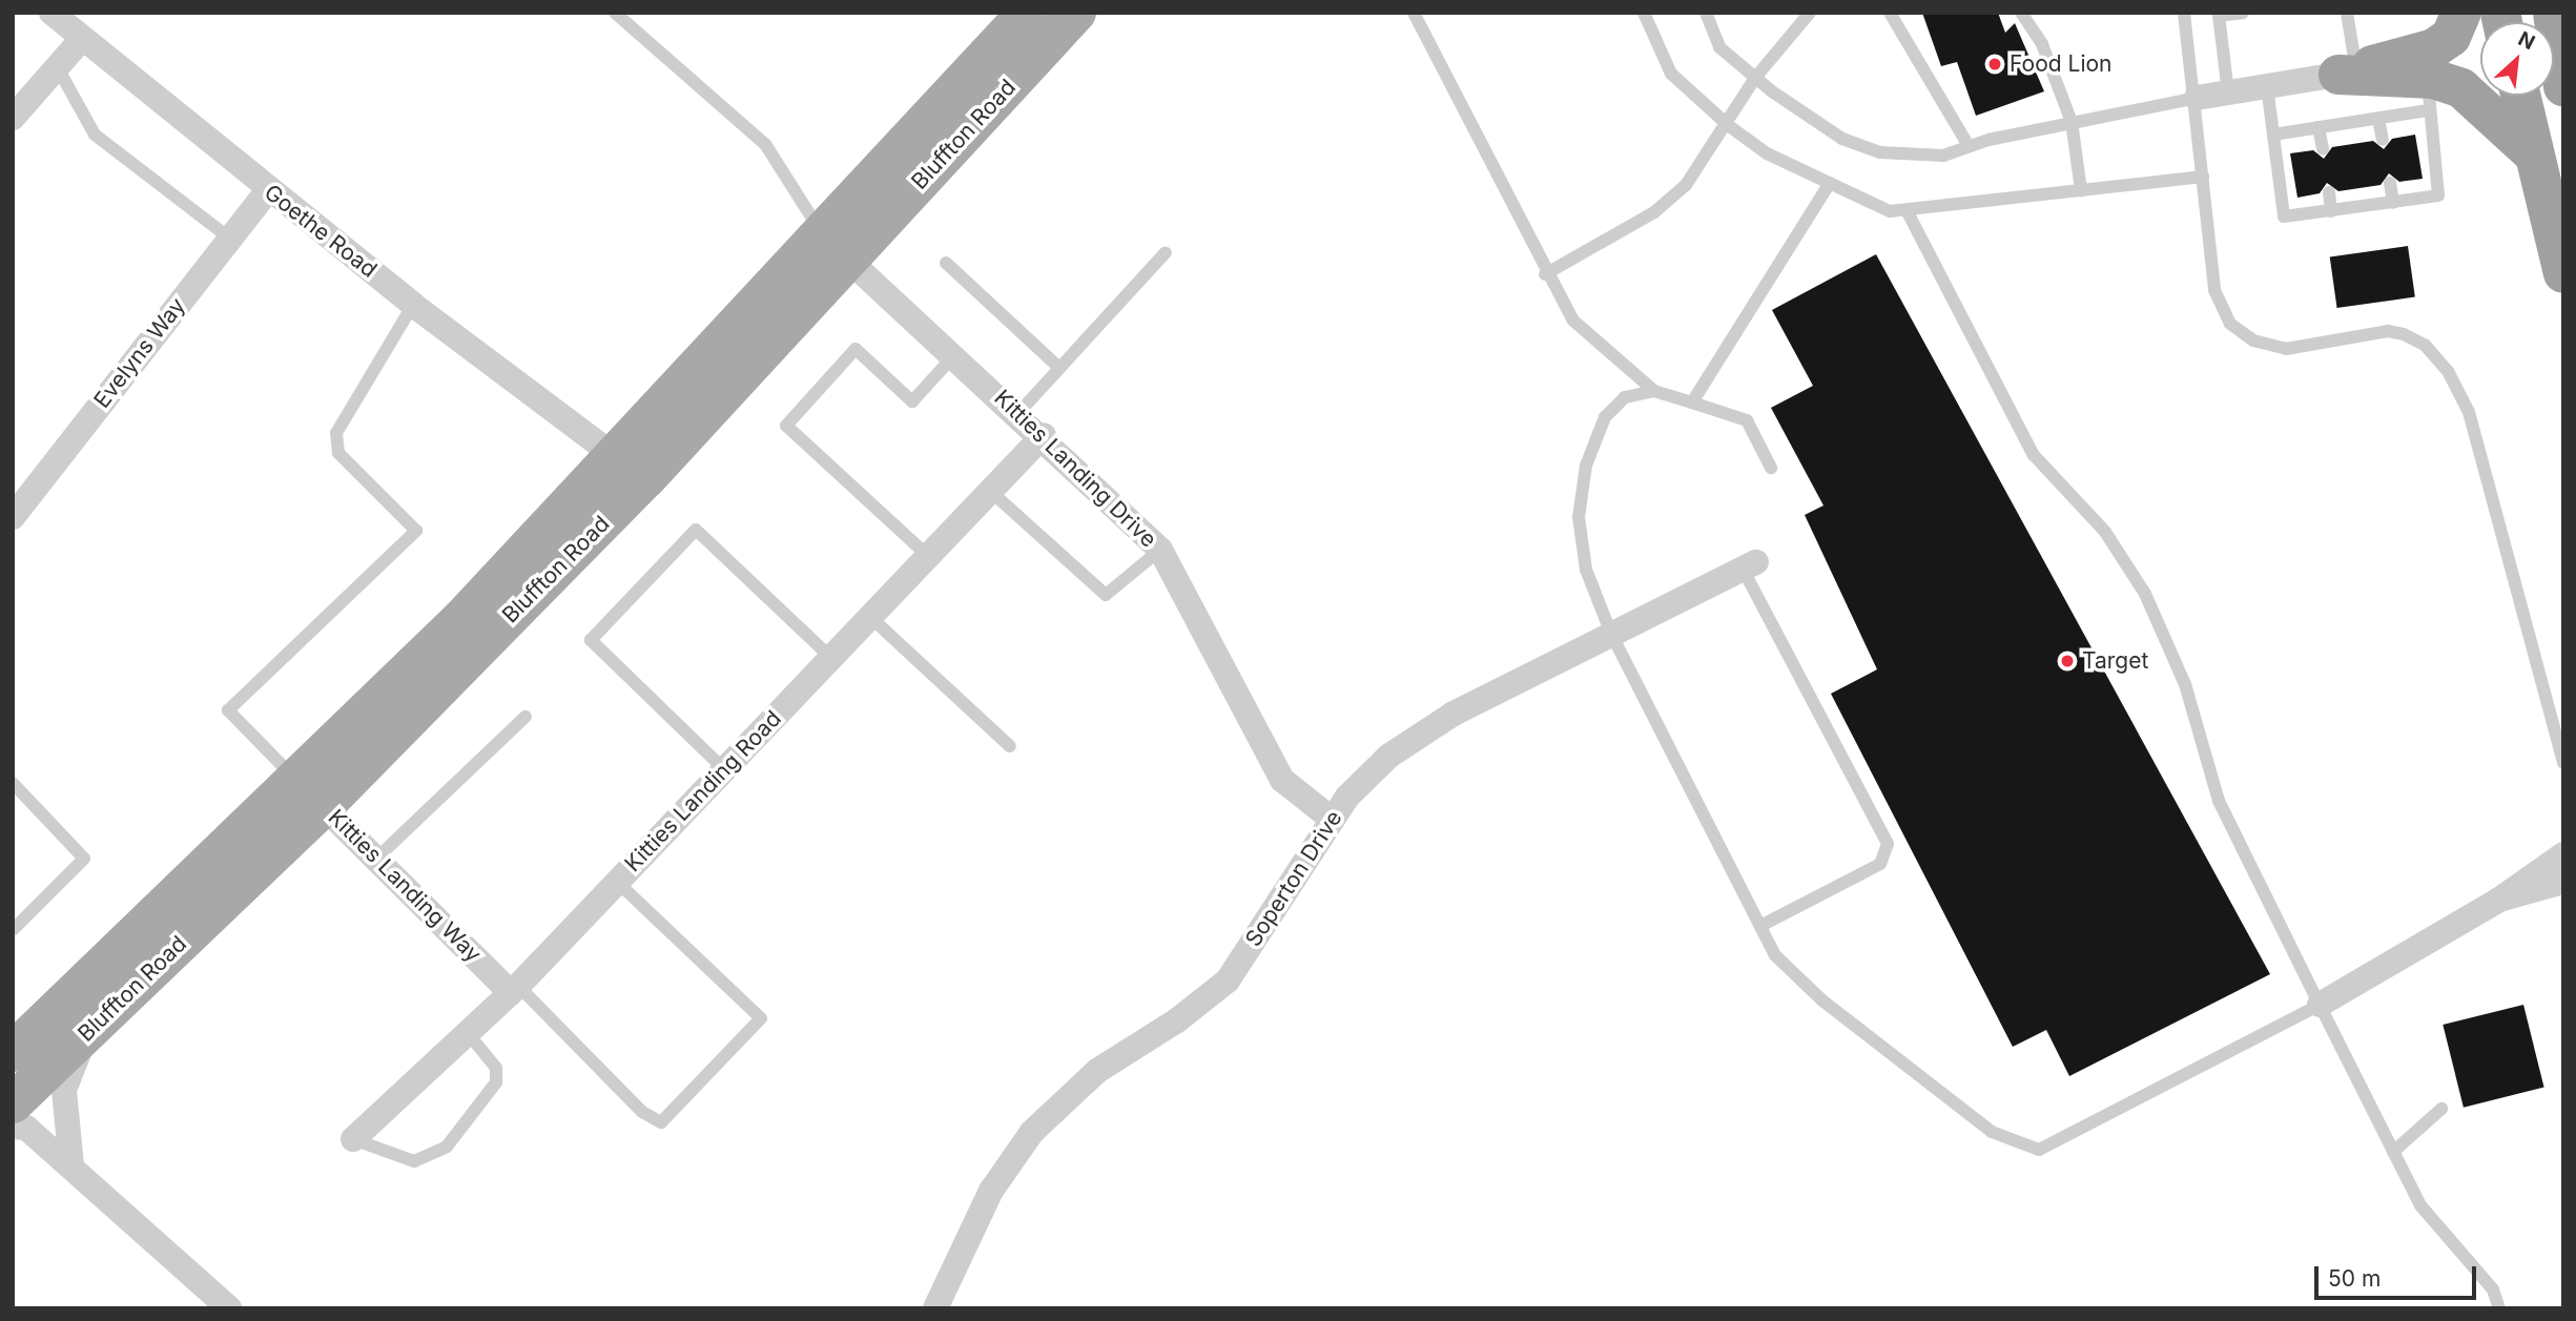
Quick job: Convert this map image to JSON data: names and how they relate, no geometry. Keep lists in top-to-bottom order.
{
  "streets": {
    "main road": ["Bluffton Road"],
    "street": [
      "Goethe Road",
      "Evelyns Way",
      "Kitties Landing Drive",
      "Kitties Landing Road",
      "Soperton Drive",
      "Kitties Landing Way"
    ]
  },
  "crossings": [
    ["Bluffton Road", "Goethe Road"],
    ["Bluffton Road", "Kitties Landing Drive"],
    ["Bluffton Road", "Kitties Landing Way"],
    ["Goethe Road", "Evelyns Way"],
    ["Kitties Landing Drive", "Kitties Landing Road"],
    ["Kitties Landing Drive", "Soperton Drive"],
    ["Kitties Landing Road", "Kitties Landing Way"]
  ],
  "places": ["Food Lion", "Target"],
  "scale_bar": "50 m",
  "north": "top right"
}
